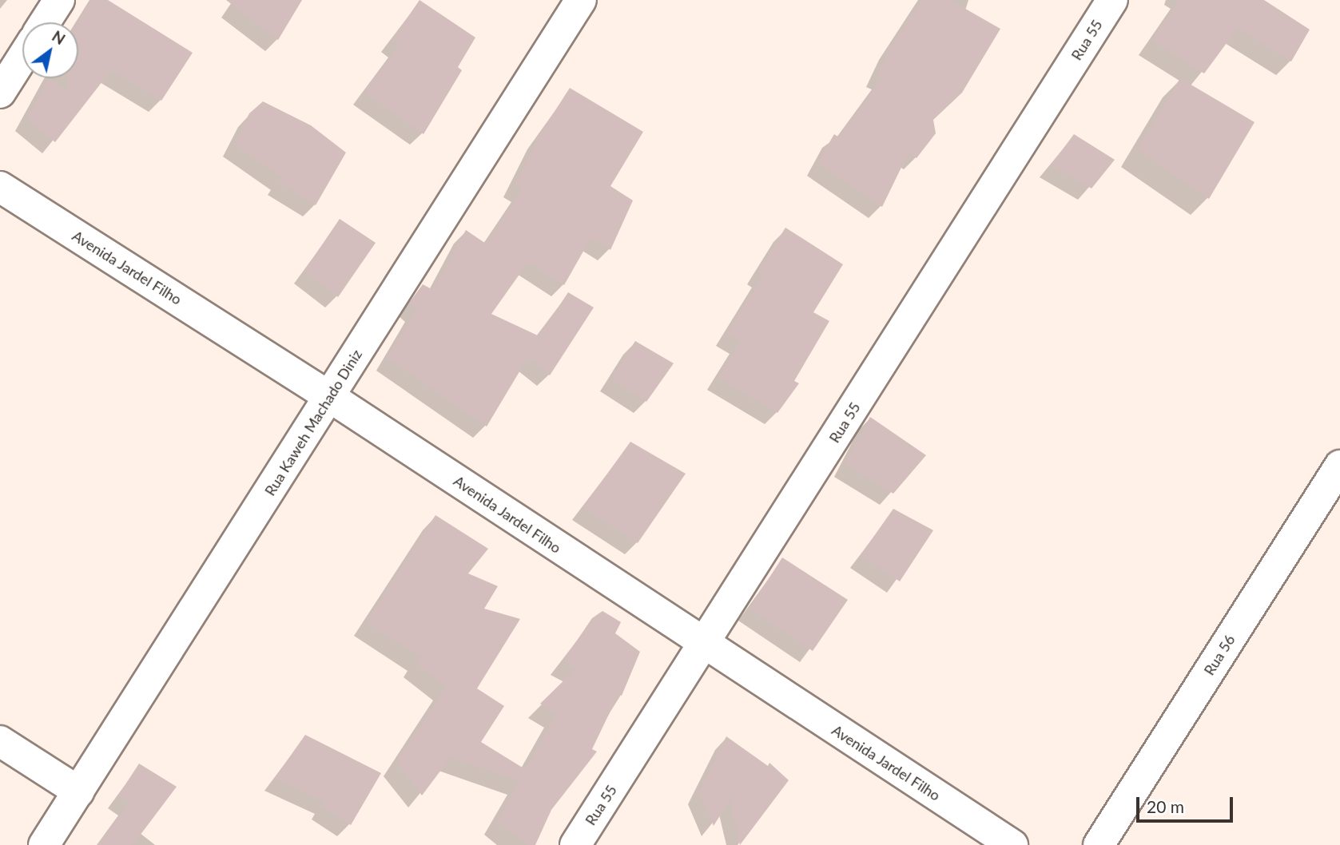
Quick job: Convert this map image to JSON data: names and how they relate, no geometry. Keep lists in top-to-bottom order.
{
  "streets": {
    "street": [
      "Rua 55",
      "Avenida Jardel Filho",
      "Rua Kaweh Machado Diniz",
      "Rua 56"
    ]
  },
  "crossings": [
    ["Rua 55", "Avenida Jardel Filho"],
    ["Avenida Jardel Filho", "Rua Kaweh Machado Diniz"]
  ],
  "scale_bar": "20 m",
  "north": "top right"
}
